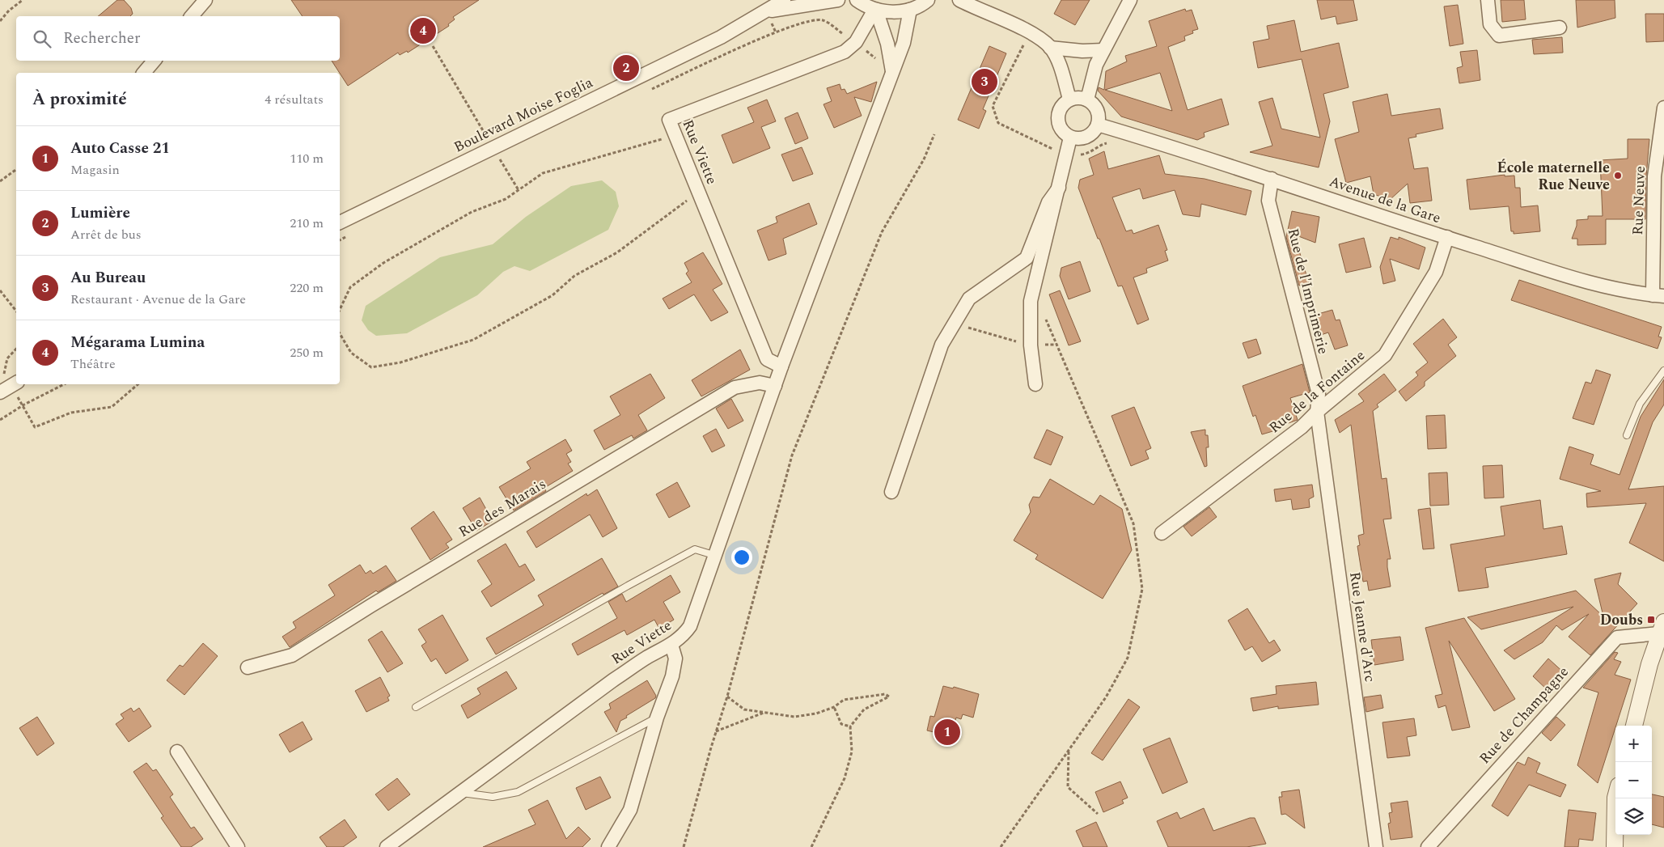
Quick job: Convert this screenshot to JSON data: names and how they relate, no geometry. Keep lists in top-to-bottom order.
{
  "streets": {
    "street": [
      "Boulevard Moise Foglia",
      "Rue Viette",
      "Avenue de la Gare",
      "Rue Neuve",
      "Rue de l'Imprimerie",
      "Rue de la Fontaine",
      "Rue des Marais",
      "Rue Jeanne d'Arc",
      "Rue de Champagne"
    ]
  },
  "crossings": [
    ["Rue Viette", "Rue des Marais"],
    ["Avenue de la Gare", "Rue Neuve"],
    ["Avenue de la Gare", "Rue de l'Imprimerie"],
    ["Avenue de la Gare", "Rue de la Fontaine"],
    ["Rue de l'Imprimerie", "Rue de la Fontaine"],
    ["Rue de l'Imprimerie", "Rue Jeanne d'Arc"],
    ["Rue de la Fontaine", "Rue Jeanne d'Arc"]
  ],
  "places": {
    "other": ["École maternelle Rue Neuve"],
    "transit": ["Doubs"]
  },
  "page": {
    "pins": [
      "4",
      "2",
      "3",
      "1"
    ],
    "search": "Rechercher",
    "heading": ["À proximité", "4 résultats"],
    "list": [
      {
        "mark": "1",
        "name": "Auto Casse 21",
        "note": "Magasin",
        "value": "110 m"
      },
      {
        "mark": "2",
        "name": "Lumière",
        "note": "Arrêt de bus",
        "value": "210 m"
      },
      {
        "mark": "3",
        "name": "Au Bureau",
        "note": "Restaurant · Avenue de la Gare",
        "value": "220 m"
      },
      {
        "mark": "4",
        "name": "Mégarama Lumina",
        "note": "Théâtre",
        "value": "250 m"
      }
    ],
    "map_buttons": ["+", "−"]
  }
}
